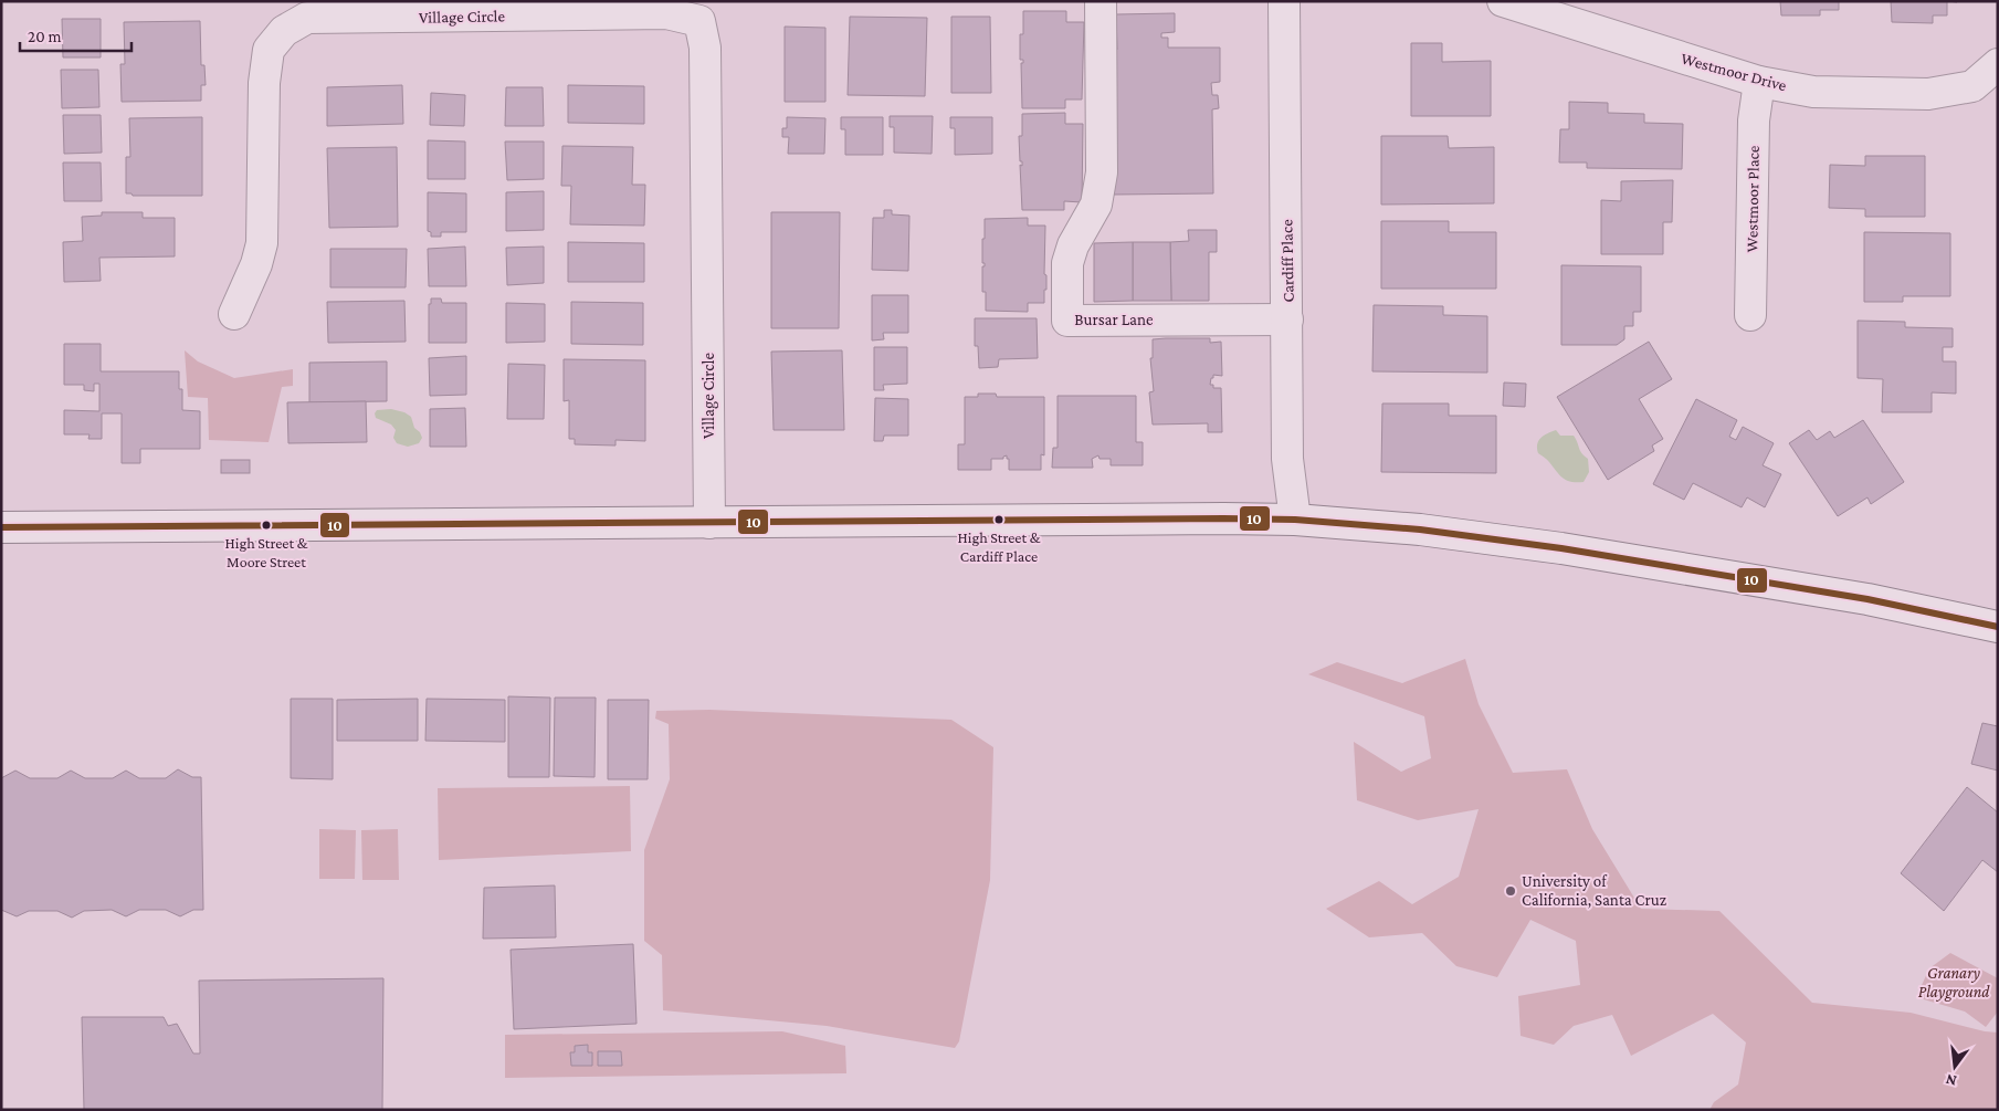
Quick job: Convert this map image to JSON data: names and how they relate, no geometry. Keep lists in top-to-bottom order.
{
  "streets": {
    "street": [
      "Village Circle",
      "Westmoor Drive",
      "Westmoor Place",
      "Cardiff Place",
      "Bursar Lane"
    ]
  },
  "crossings": [
    ["Westmoor Drive", "Westmoor Place"],
    ["Cardiff Place", "Bursar Lane"]
  ],
  "parks": ["Granary Playground"],
  "places": ["High Street & Cardiff Place", "High Street & Moore Street", "University of California, Santa Cruz"],
  "lines": ["transit line 10"],
  "scale_bar": "20 m",
  "north": "bottom"
}
